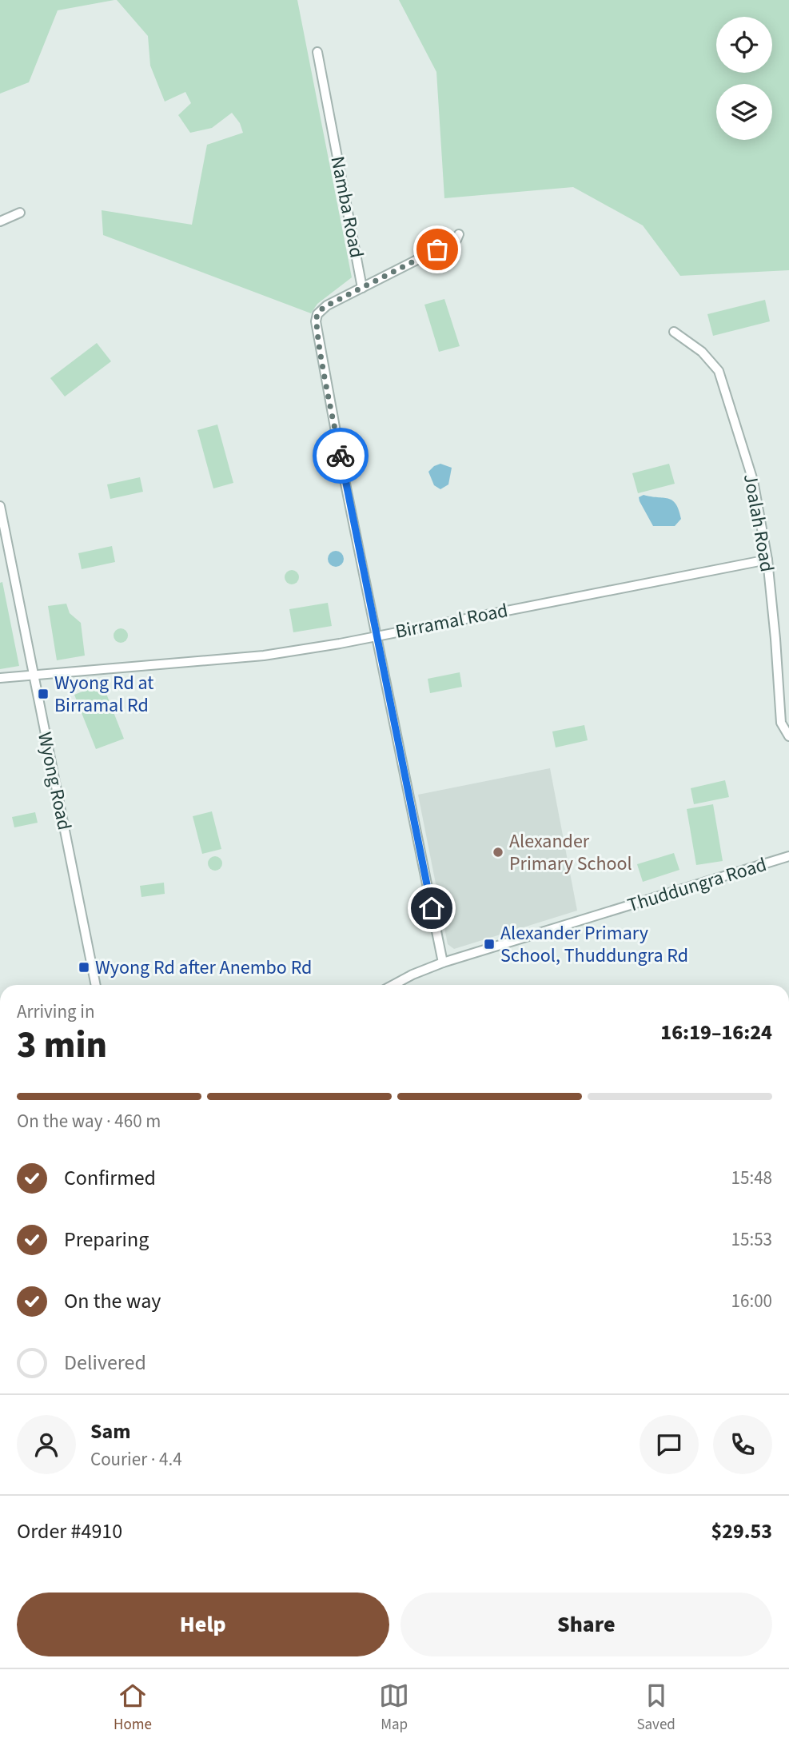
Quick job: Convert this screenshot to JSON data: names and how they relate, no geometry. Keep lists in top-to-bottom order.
{
  "streets": {
    "street": [
      "Namba Road",
      "Joalah Road",
      "Birramal Road",
      "Wyong Road",
      "Thuddungra Road"
    ]
  },
  "crossings": [
    ["Joalah Road", "Birramal Road"],
    ["Birramal Road", "Wyong Road"]
  ],
  "places": {
    "transit": ["Wyong Rd at Birramal Rd", "Alexander Primary School, Thuddungra Rd", "Wyong Rd after Anembo Rd"],
    "other": ["Alexander Primary School"]
  },
  "page": {
    "heading": ["3 min", "Arriving in", "16:19–16:24"],
    "panel": [
      "Sam",
      "Courier · 4.4",
      "Order #4910",
      "$29.53"
    ],
    "bar": "On the way · 460 m",
    "list": [
      ["Confirmed", "15:48"],
      ["Preparing", "15:53"],
      ["On the way", "16:00"],
      "Delivered"
    ],
    "buttons": ["Help", "Share"],
    "tabs": ["Home", "Map", "Saved"]
  }
}
